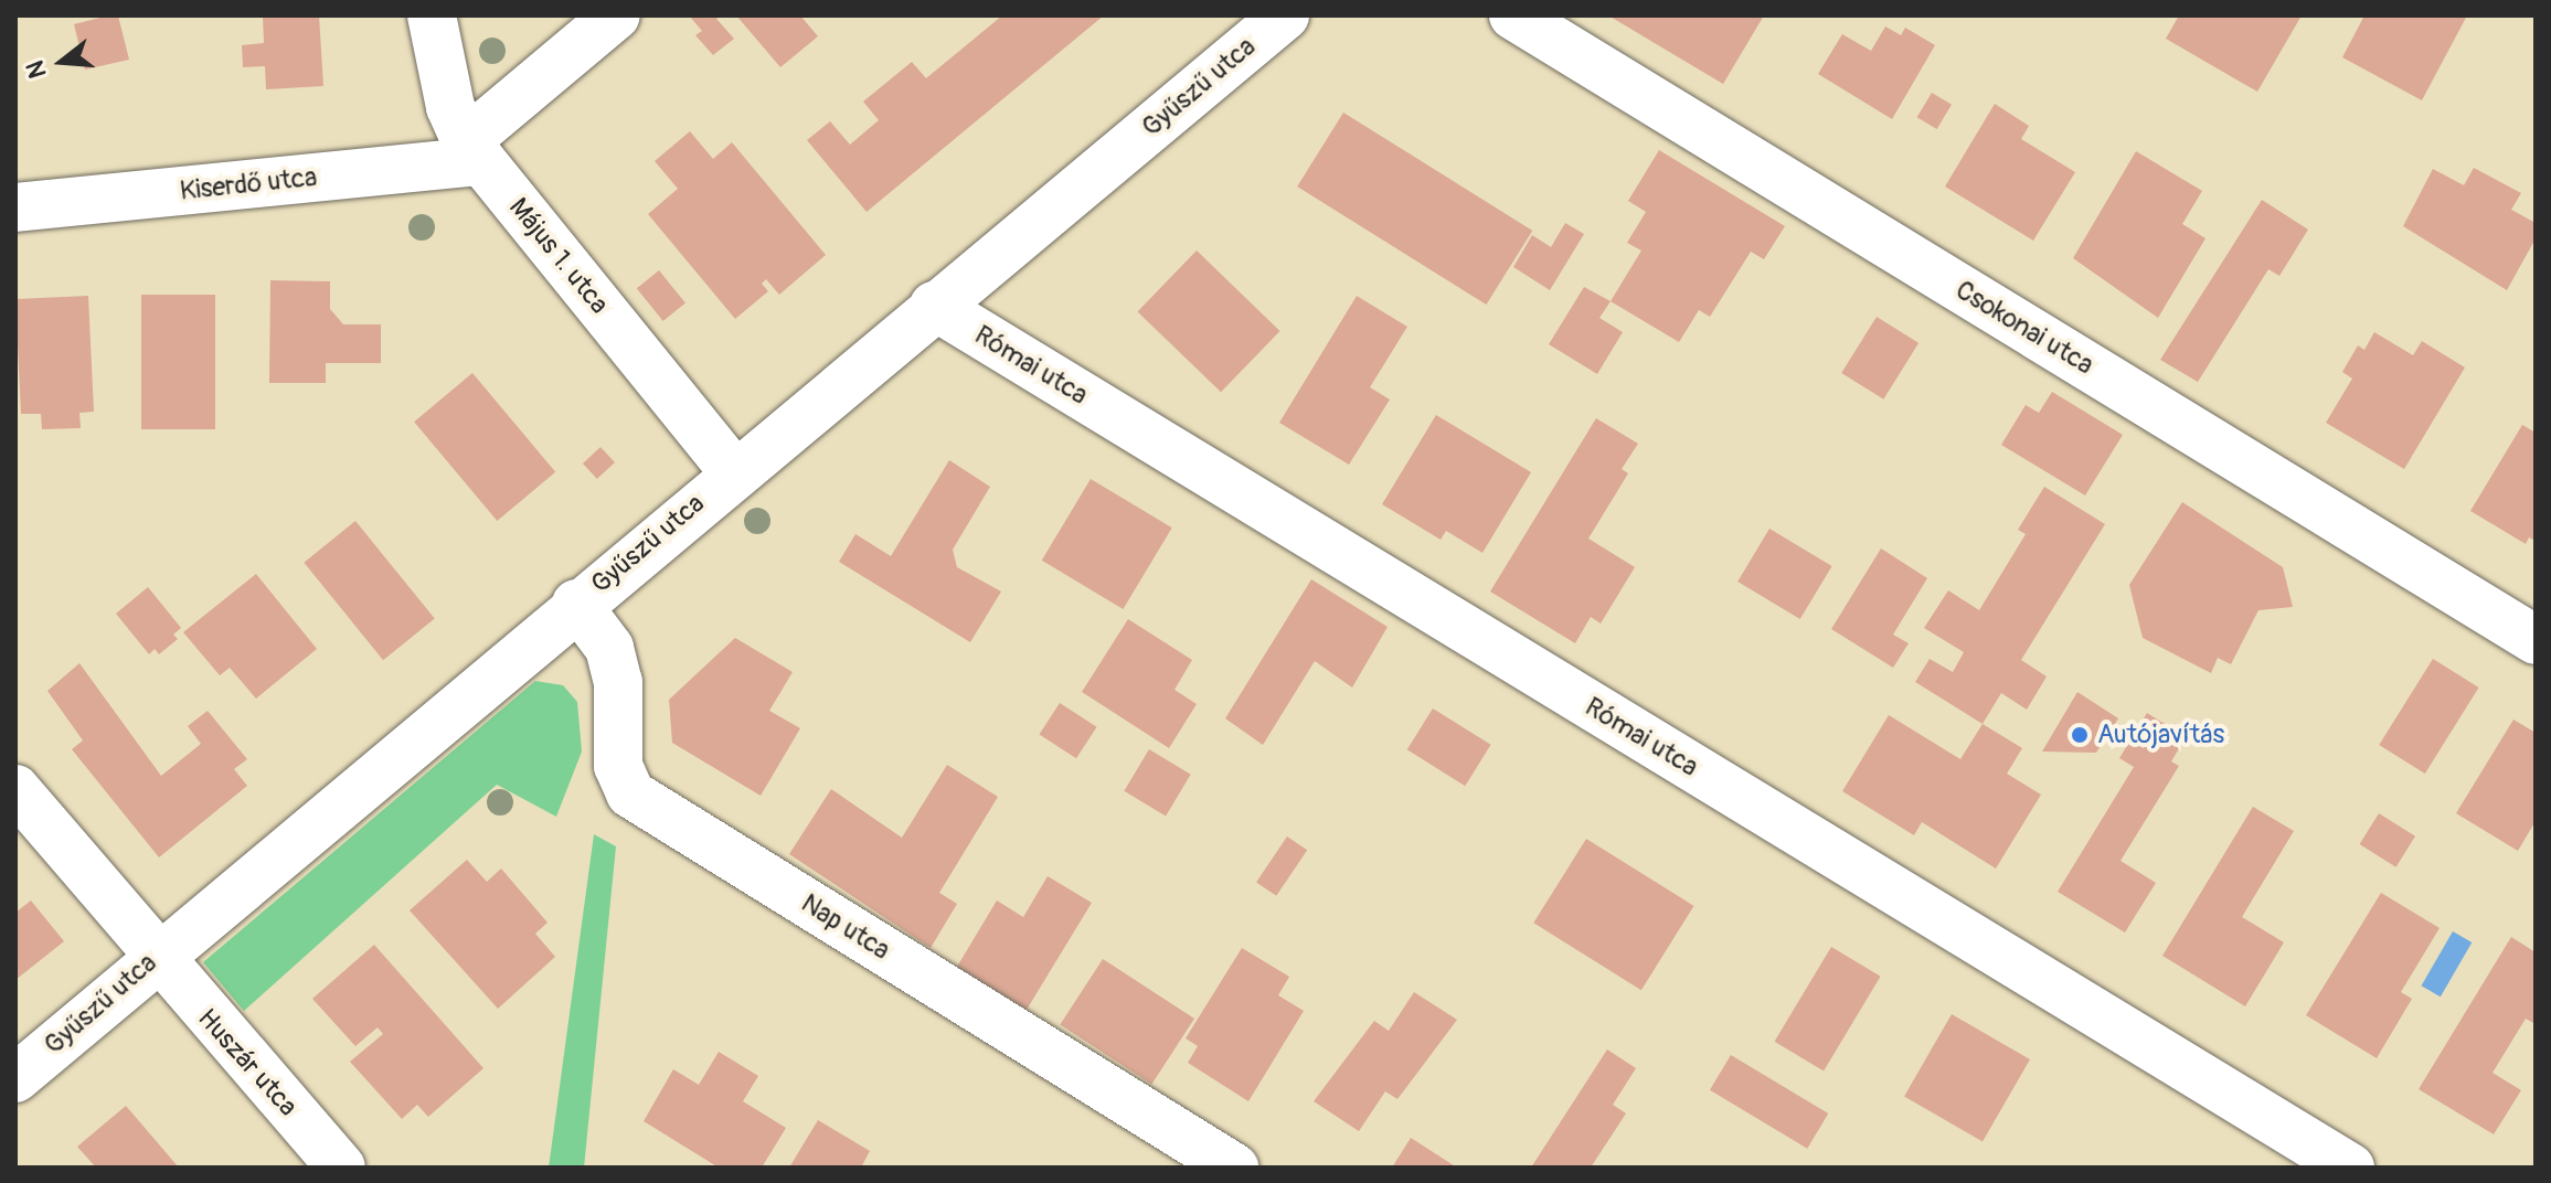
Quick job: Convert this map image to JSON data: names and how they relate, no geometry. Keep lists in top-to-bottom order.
{
  "streets": {
    "street": [
      "Gyűszű utca",
      "Kiserdő utca",
      "Május 1. utca",
      "Csokonai utca",
      "Római utca",
      "Nap utca",
      "Huszár utca"
    ]
  },
  "crossings": [
    ["Gyűszű utca", "Május 1. utca"],
    ["Gyűszű utca", "Római utca"],
    ["Gyűszű utca", "Nap utca"],
    ["Gyűszű utca", "Huszár utca"],
    ["Kiserdő utca", "Május 1. utca"]
  ],
  "places": ["Autójavítás"],
  "north": "left"
}
